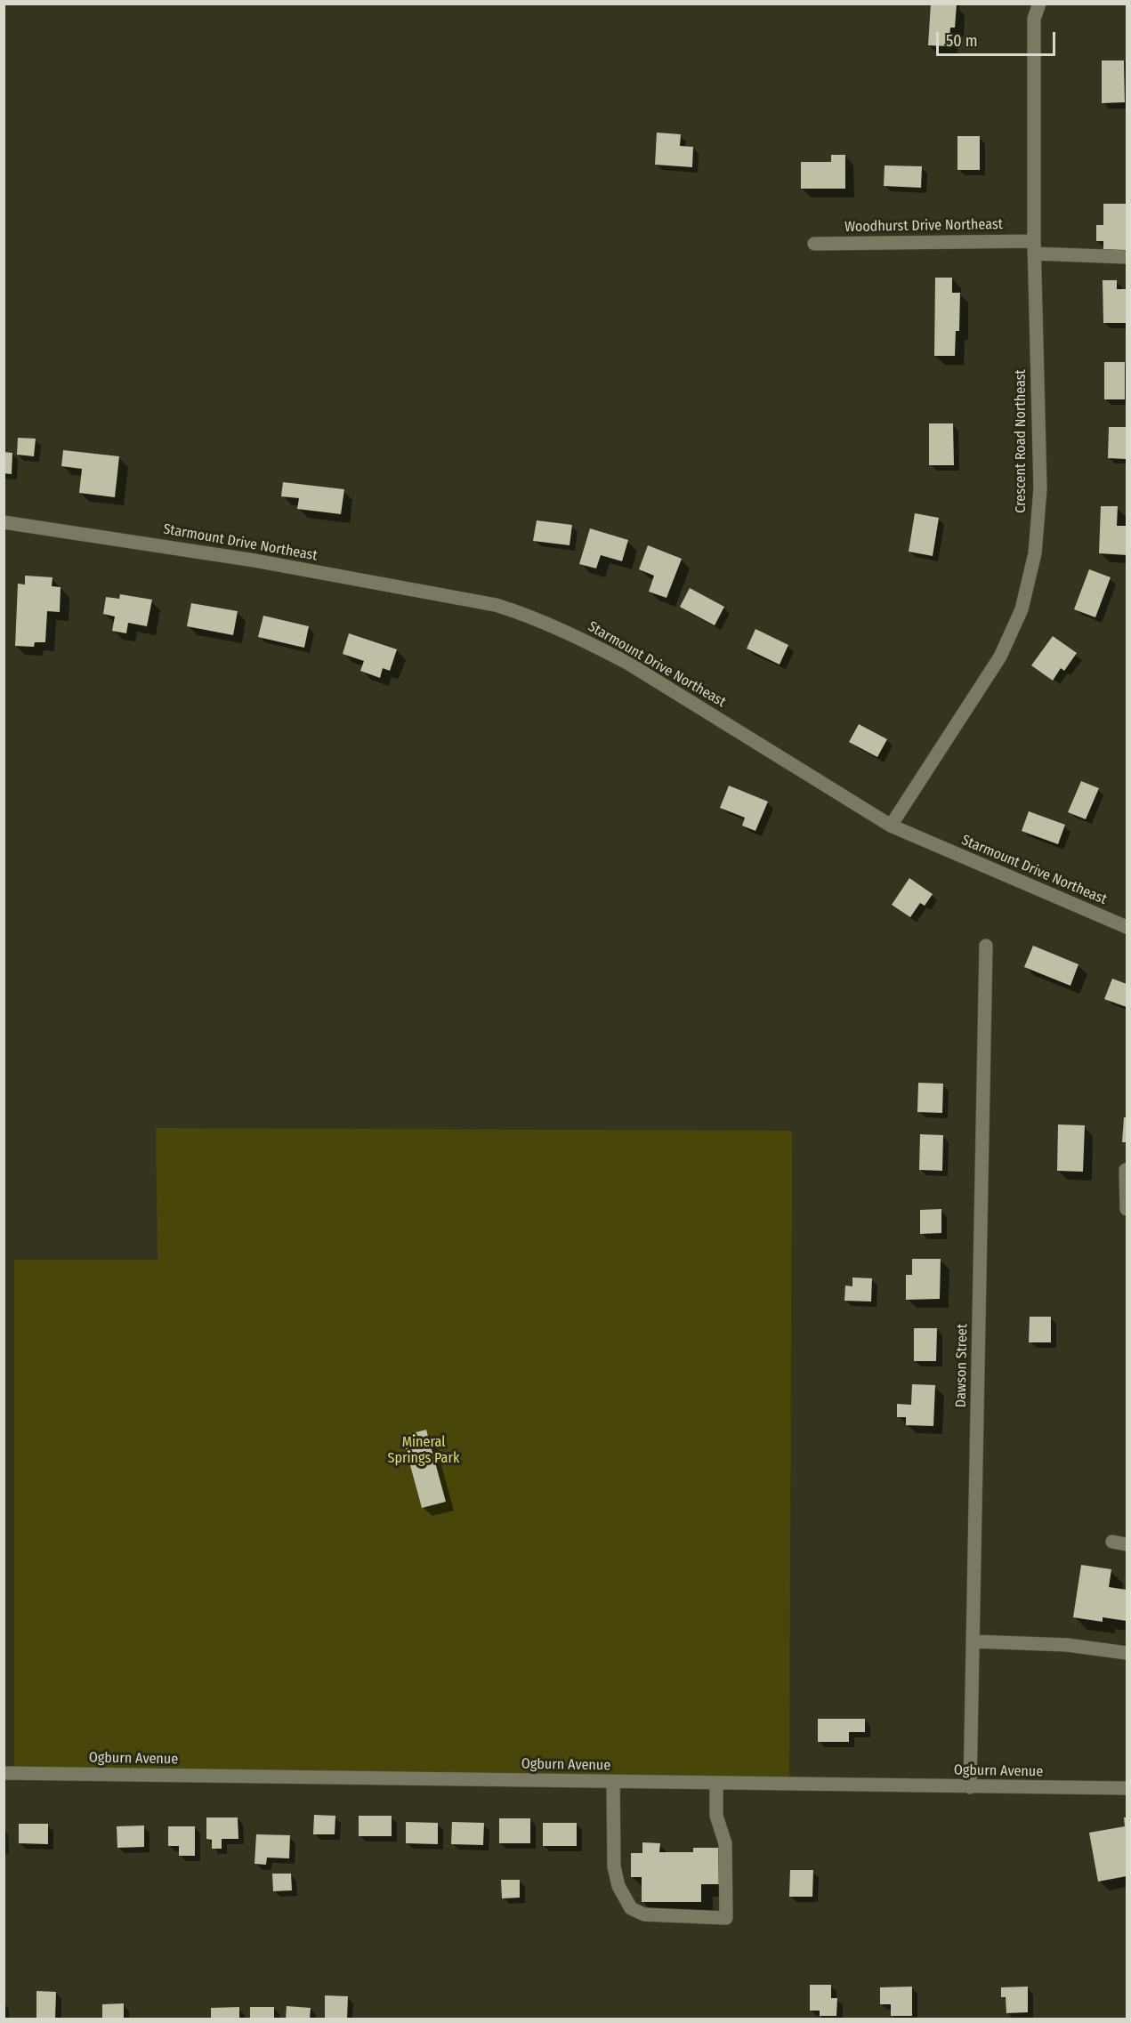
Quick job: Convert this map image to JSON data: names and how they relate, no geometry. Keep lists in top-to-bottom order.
{
  "streets": {
    "street": [
      "Woodhurst Drive Northeast",
      "Crescent Road Northeast",
      "Starmount Drive Northeast",
      "Dawson Street",
      "Ogburn Avenue"
    ]
  },
  "crossings": [
    ["Woodhurst Drive Northeast", "Crescent Road Northeast"],
    ["Crescent Road Northeast", "Starmount Drive Northeast"],
    ["Dawson Street", "Ogburn Avenue"]
  ],
  "parks": ["Mineral Springs Park"],
  "scale_bar": "50 m"
}
